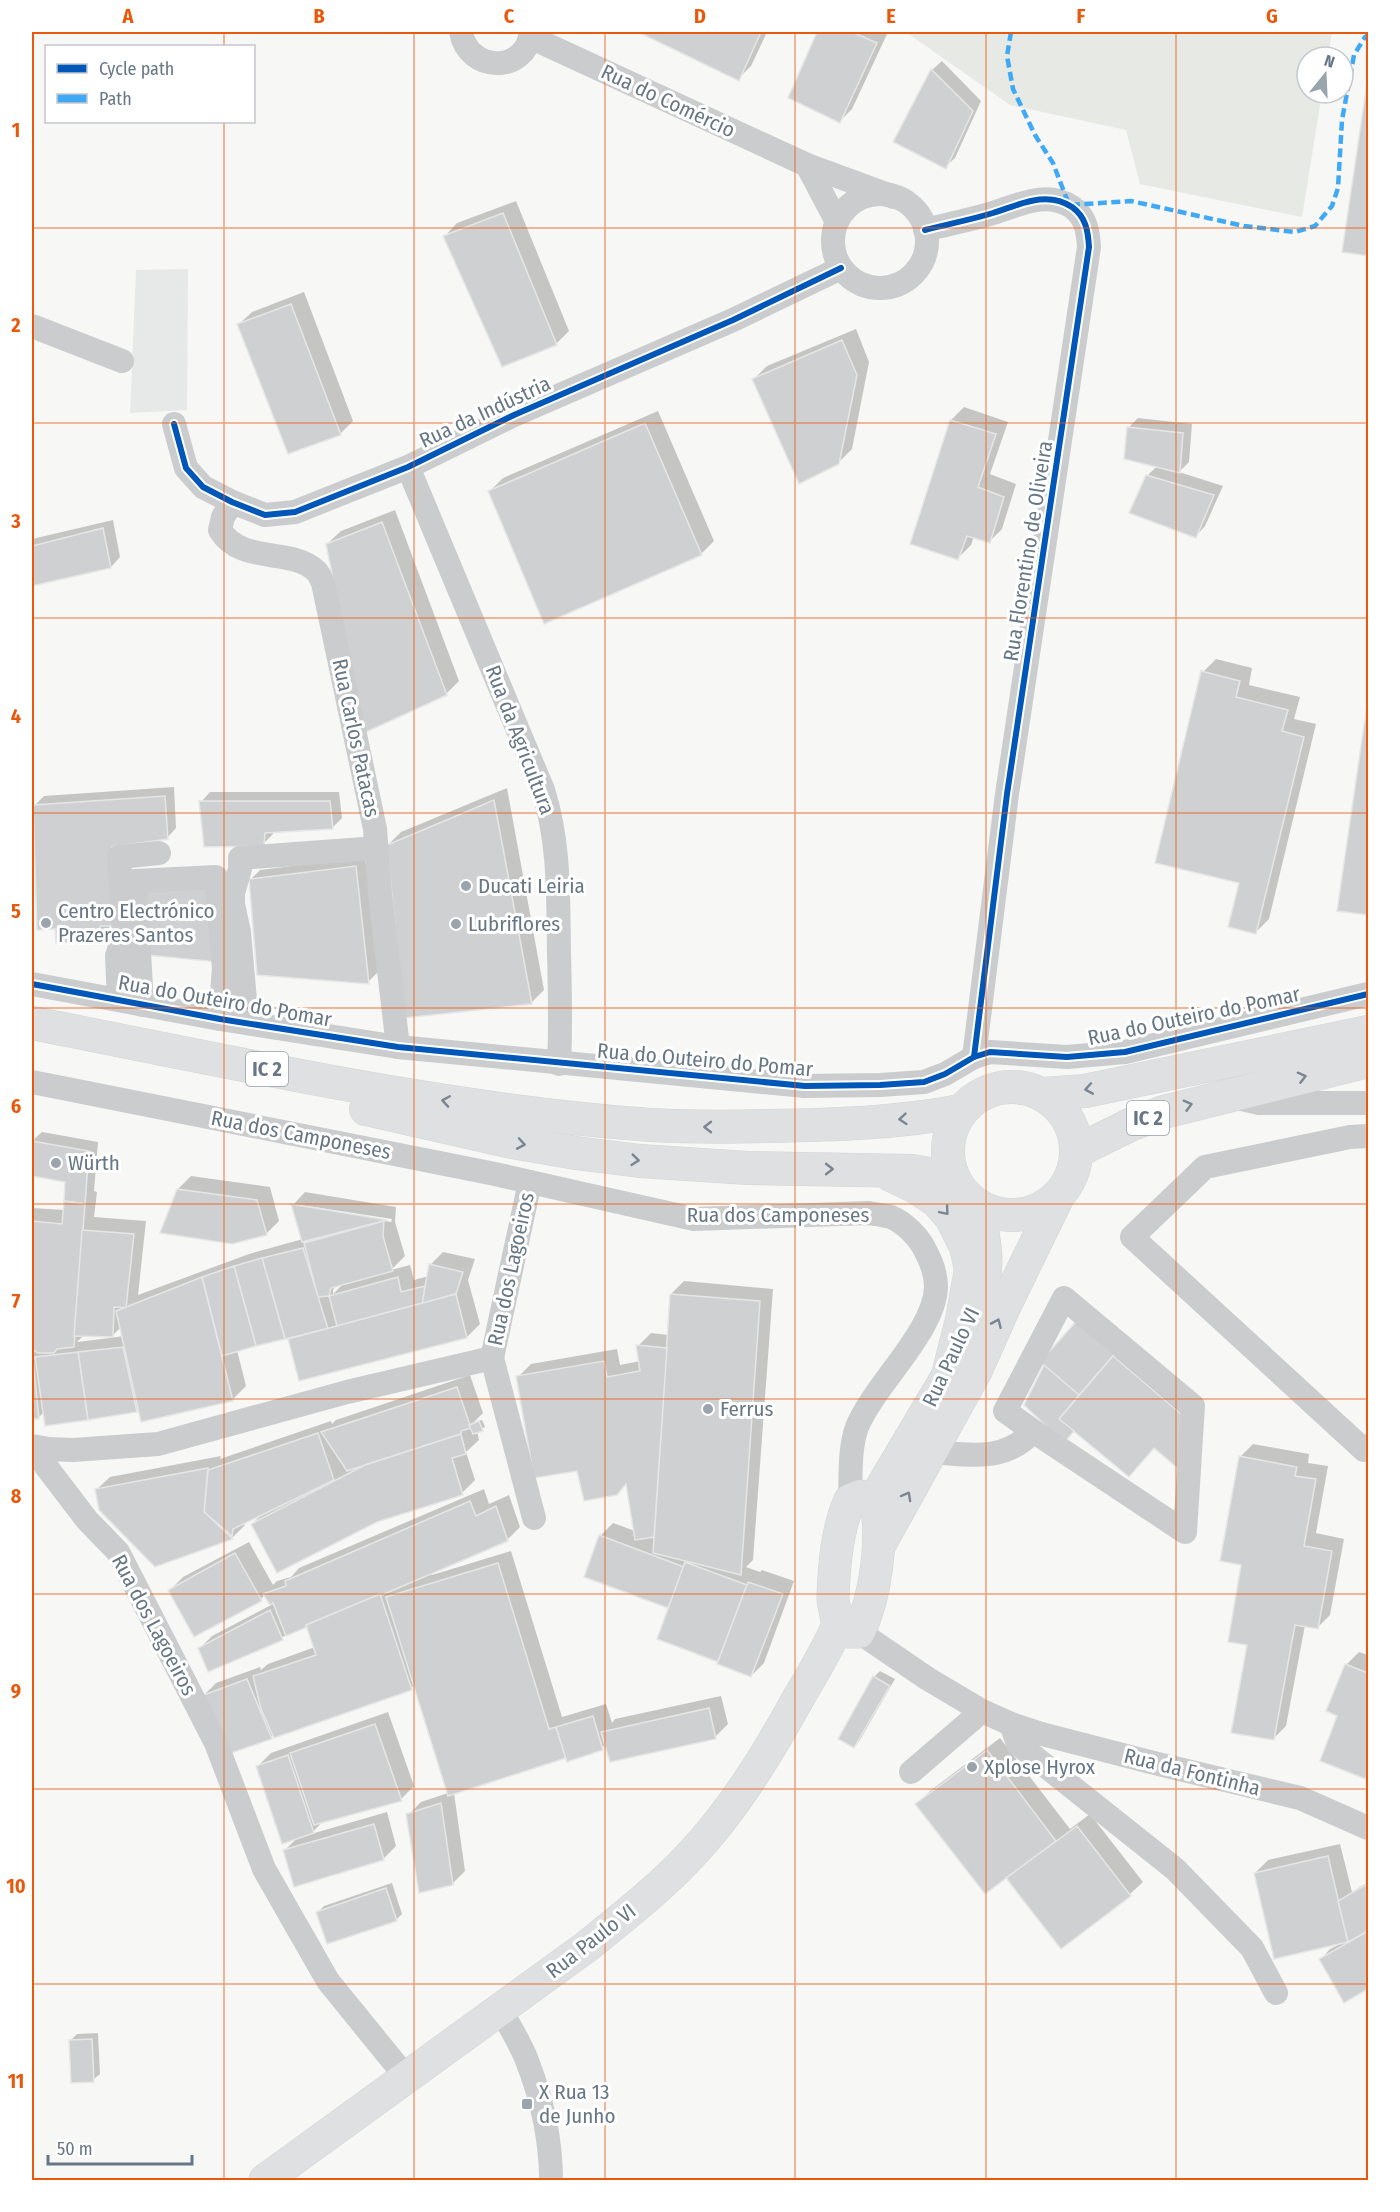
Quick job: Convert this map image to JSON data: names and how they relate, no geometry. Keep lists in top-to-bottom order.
{
  "streets": {
    "highway": ["IC 2"],
    "main road": ["Rua Paulo VI"],
    "street": [
      "Rua do Comércio",
      "Rua da Indústria",
      "Rua Florentino de Oliveira",
      "Rua Carlos Patacas",
      "Rua da Agricultura",
      "Rua do Outeiro do Pomar",
      "Rua dos Camponeses",
      "Rua dos Lagoeiros",
      "Rua da Fontinha"
    ]
  },
  "crossings": [
    ["Rua do Comércio", "Rua da Indústria"],
    ["Rua do Comércio", "Rua Florentino de Oliveira"],
    ["Rua da Indústria", "Rua Florentino de Oliveira"],
    ["Rua da Indústria", "Rua Carlos Patacas"],
    ["Rua da Indústria", "Rua da Agricultura"],
    ["Rua Florentino de Oliveira", "Rua do Outeiro do Pomar"],
    ["Rua Carlos Patacas", "Rua do Outeiro do Pomar"],
    ["Rua da Agricultura", "Rua do Outeiro do Pomar"],
    ["IC 2", "Rua Paulo VI"],
    ["Rua dos Camponeses", "Rua dos Lagoeiros"],
    ["Rua dos Camponeses", "Rua Paulo VI"],
    ["Rua dos Lagoeiros", "Rua Paulo VI"],
    ["Rua Paulo VI", "Rua da Fontinha"]
  ],
  "places": {
    "other": [
      "Ducati Leiria",
      "Centro Electrónico Prazeres Santos",
      "Lubriflores",
      "Würth",
      "Ferrus",
      "Xplose Hyrox"
    ],
    "transit": ["X Rua 13 de Junho"]
  },
  "legend": ["Cycle path", "Path"],
  "scale_bar": "50 m",
  "north": "top",
  "grid": {
    "columns": [
      "A",
      "B",
      "C",
      "D",
      "E",
      "F",
      "G"
    ],
    "rows": [
      "1",
      "2",
      "3",
      "4",
      "5",
      "6",
      "7",
      "8",
      "9",
      "10",
      "11"
    ]
  }
}
